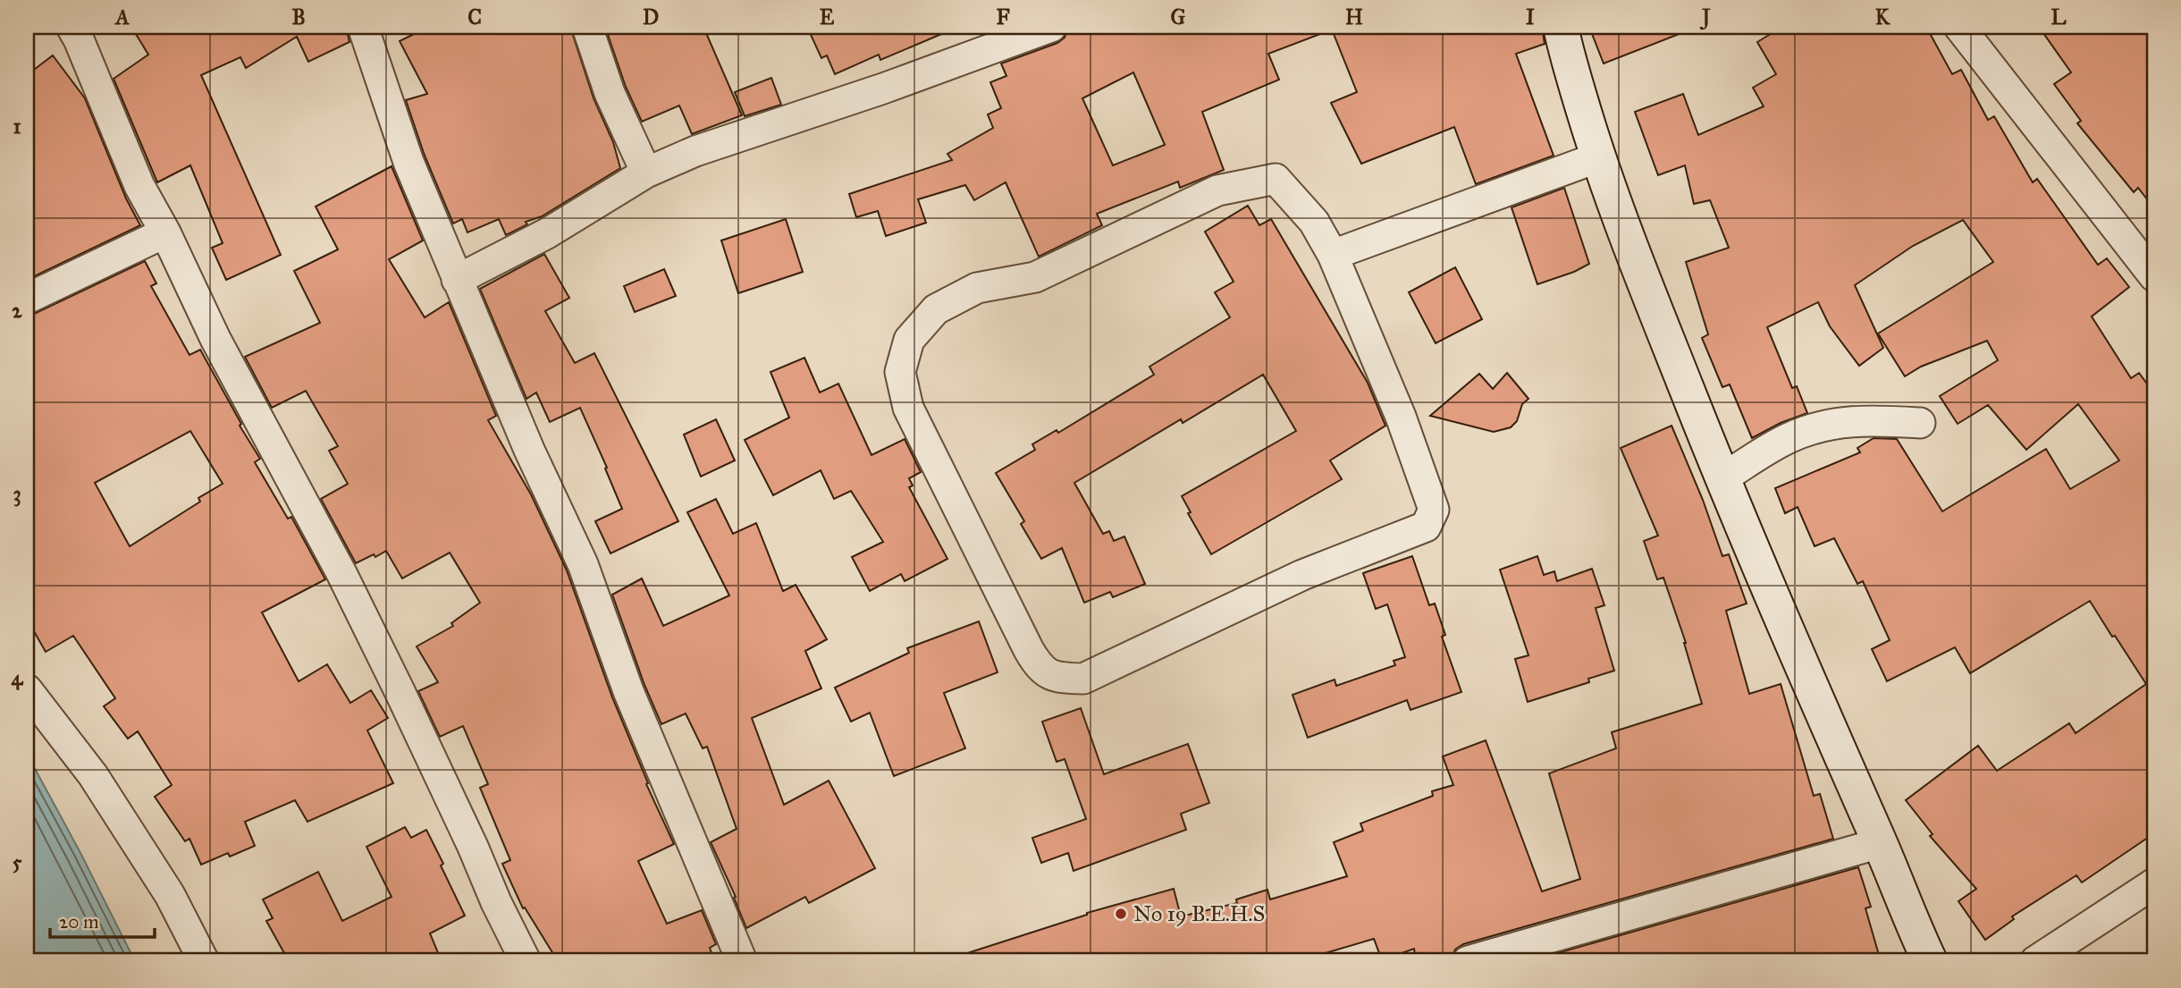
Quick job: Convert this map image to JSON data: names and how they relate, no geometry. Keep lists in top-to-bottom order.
{
  "places": ["No 19 B.E.H.S"],
  "scale_bar": "20 m",
  "grid": {
    "columns": [
      "A",
      "B",
      "C",
      "D",
      "E",
      "F",
      "G",
      "H",
      "I",
      "J",
      "K",
      "L"
    ],
    "rows": [
      "1",
      "2",
      "3",
      "4",
      "5"
    ]
  }
}
